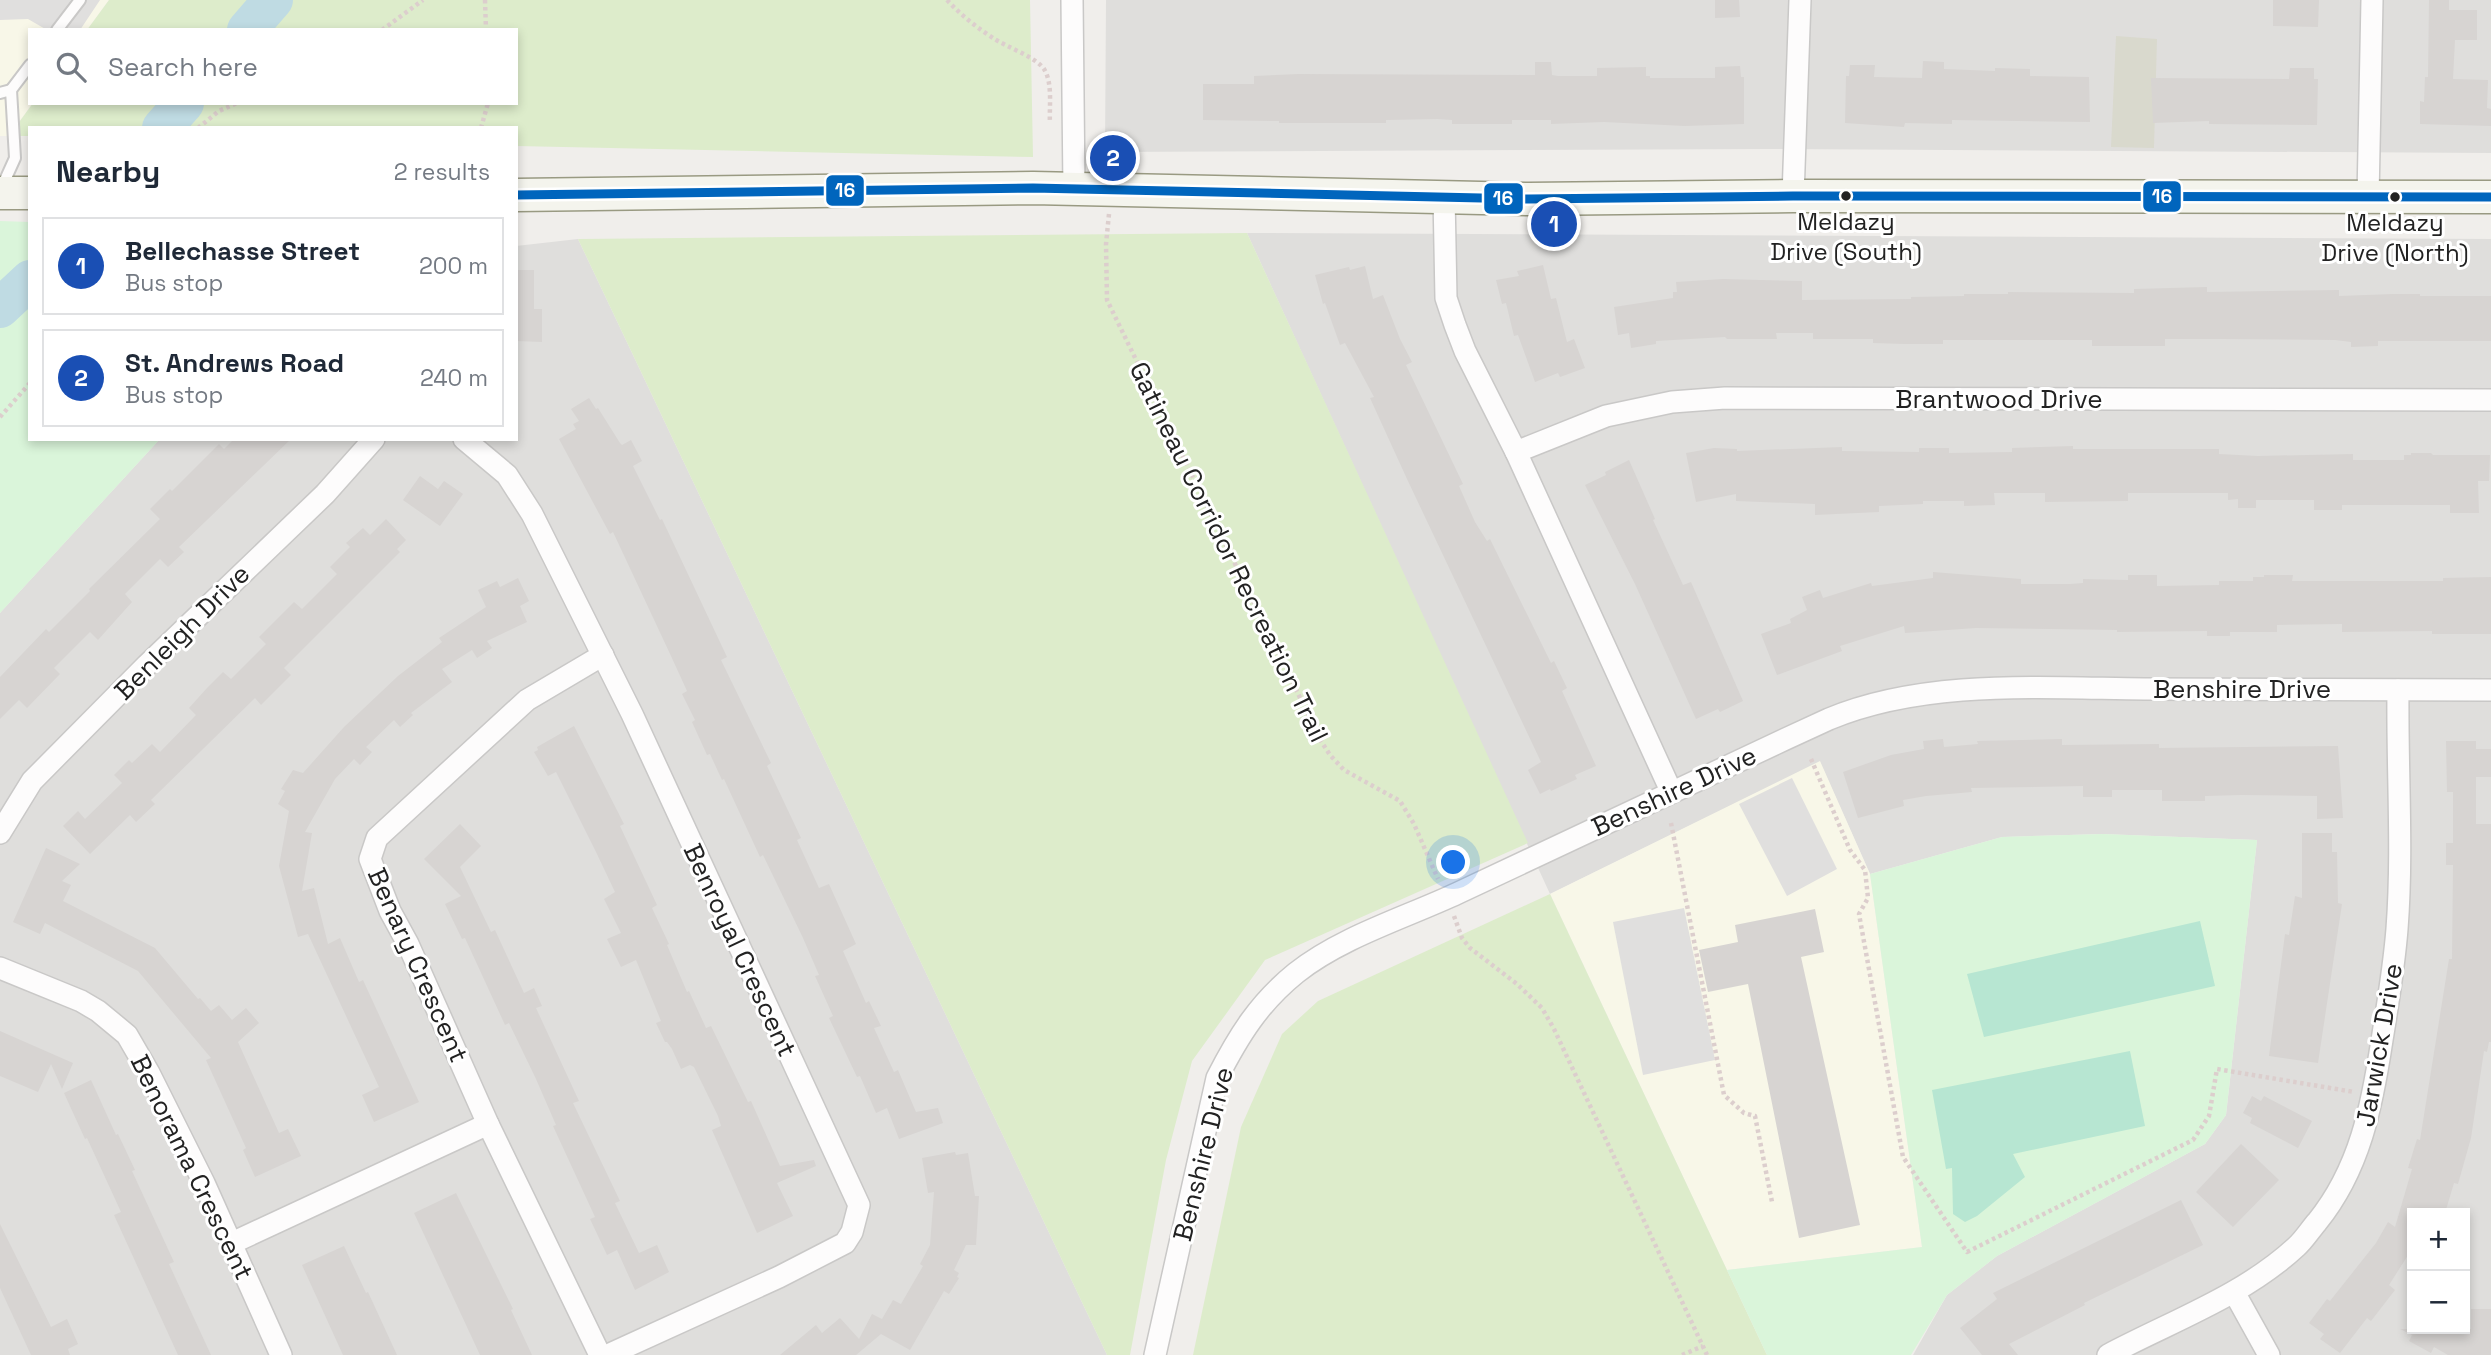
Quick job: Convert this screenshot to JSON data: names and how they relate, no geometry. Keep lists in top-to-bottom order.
{
  "streets": {
    "street": [
      "Brantwood Drive",
      "Benleigh Drive",
      "Benshire Drive",
      "Benroyal Crescent",
      "Benary Crescent",
      "Jarwick Drive",
      "Benorama Crescent"
    ],
    "path": ["Gatineau Corridor Recreation Trail"]
  },
  "crossings": [
    ["Benshire Drive", "Jarwick Drive"],
    ["Benroyal Crescent", "Benary Crescent"]
  ],
  "places": ["Meldazy Drive (South)", "Meldazy Drive (North)"],
  "lines": ["transit line 16"],
  "page": {
    "search": "Search here",
    "heading": ["Nearby", "2 results"],
    "pins": ["2", "1"],
    "list": [
      {
        "mark": "1",
        "name": "Bellechasse Street",
        "note": "Bus stop",
        "value": "200 m"
      },
      {
        "mark": "2",
        "name": "St. Andrews Road",
        "note": "Bus stop",
        "value": "240 m"
      }
    ],
    "map_buttons": ["+", "−"]
  }
}
